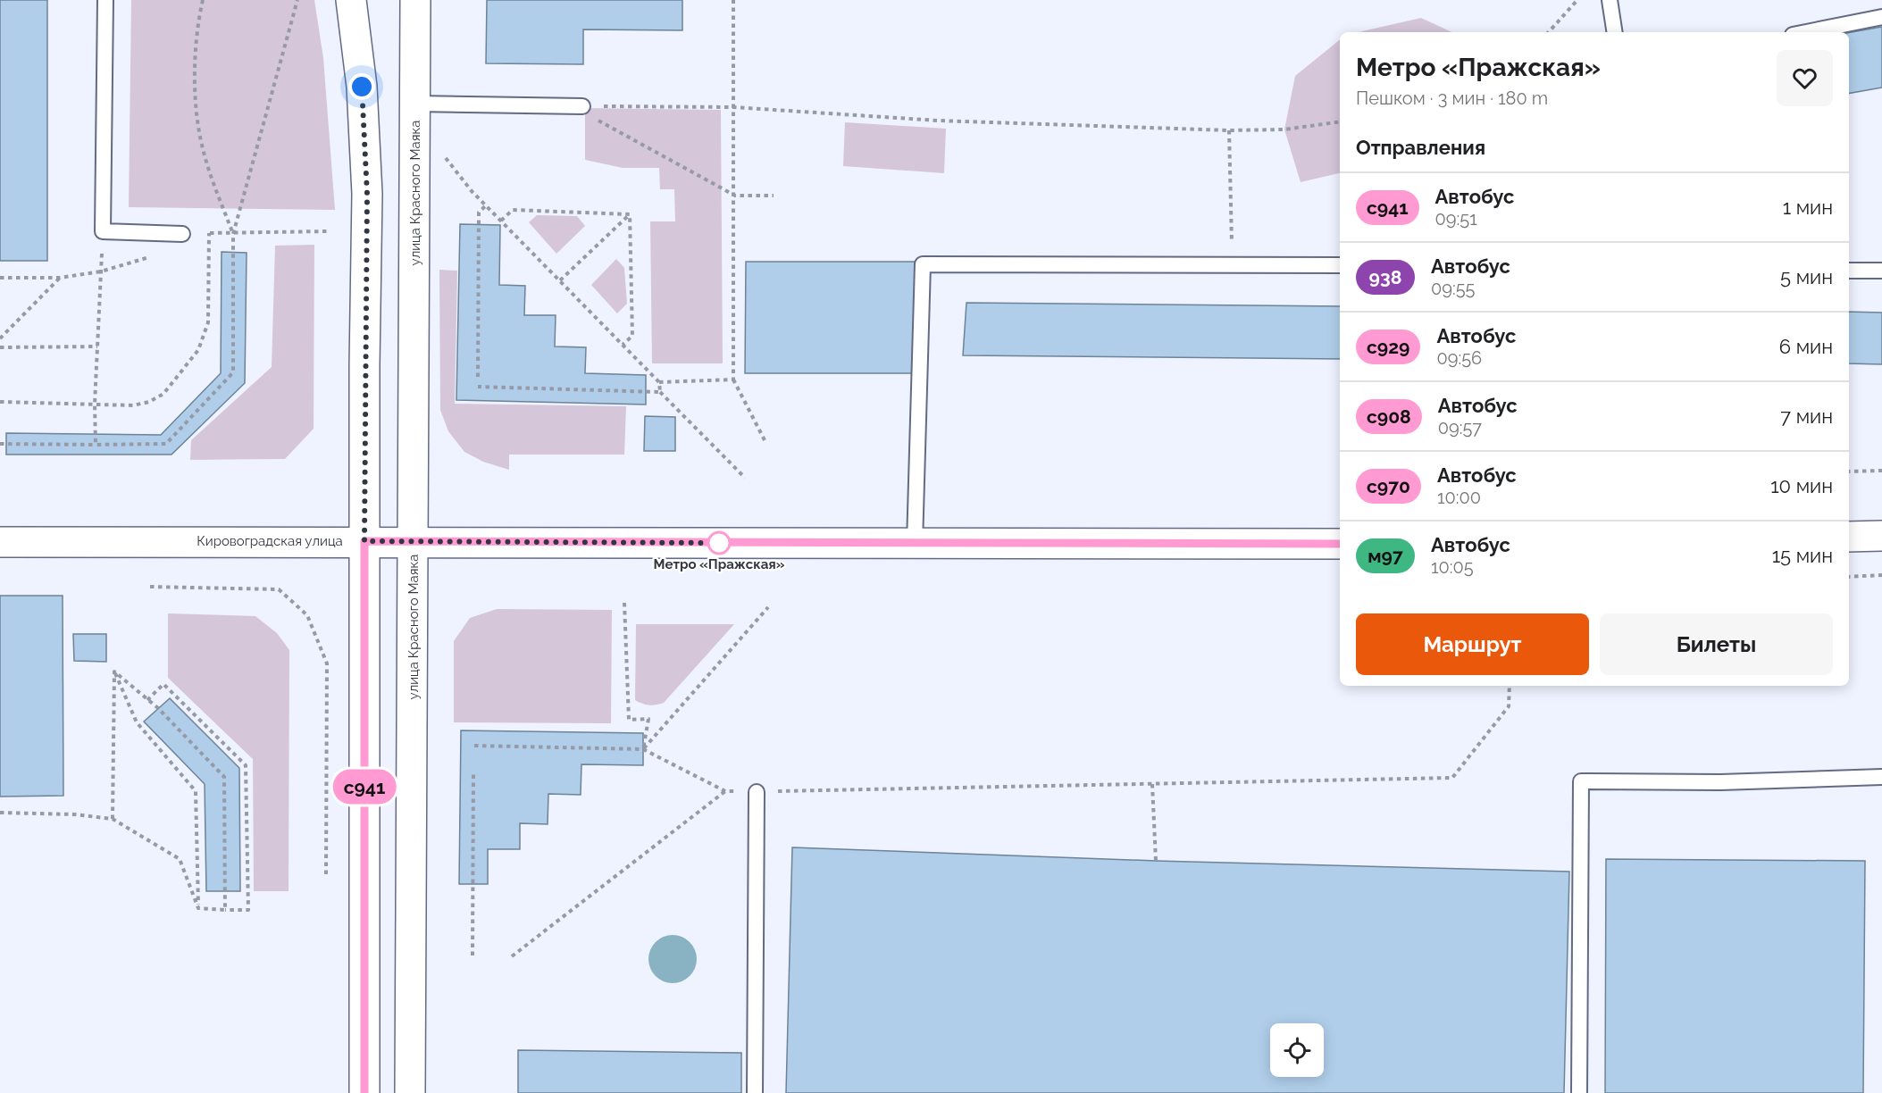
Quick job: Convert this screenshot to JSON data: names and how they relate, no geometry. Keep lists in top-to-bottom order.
{
  "streets": {
    "street": ["улица Красного Маяка", "Кировоградская улица"]
  },
  "crossings": [
    ["улица Красного Маяка", "Кировоградская улица"]
  ],
  "places": ["Метро «Пражская»"],
  "lines": ["bus line с941"],
  "page": {
    "on_map": "с941",
    "heading": [
      ["Метро «Пражская»", "Пешком · 3 мин · 180 m"],
      "Отправления"
    ],
    "list": [
      {
        "mark": "с941",
        "name": "Автобус",
        "note": "09:51",
        "value": "1 мин"
      },
      {
        "mark": "938",
        "name": "Автобус",
        "note": "09:55",
        "value": "5 мин"
      },
      {
        "mark": "с929",
        "name": "Автобус",
        "note": "09:56",
        "value": "6 мин"
      },
      {
        "mark": "с908",
        "name": "Автобус",
        "note": "09:57",
        "value": "7 мин"
      },
      {
        "mark": "с970",
        "name": "Автобус",
        "note": "10:00",
        "value": "10 мин"
      },
      {
        "mark": "м97",
        "name": "Автобус",
        "note": "10:05",
        "value": "15 мин"
      }
    ],
    "buttons": ["Маршрут", "Билеты"]
  }
}
